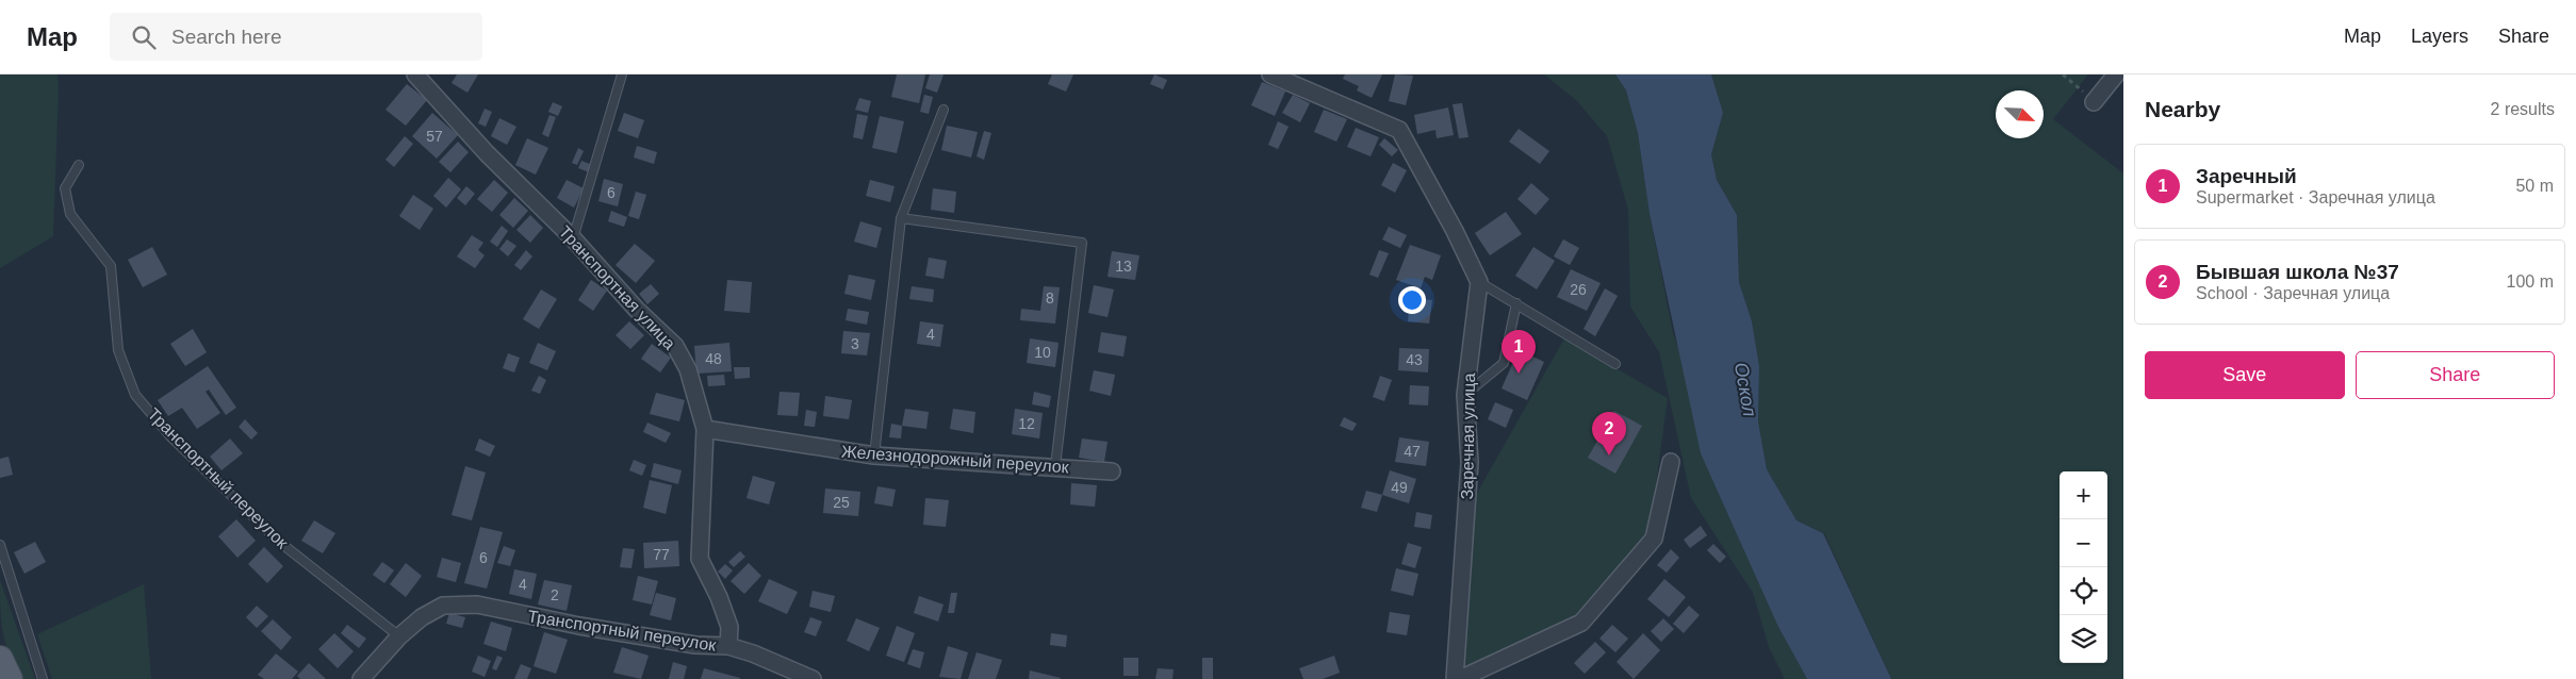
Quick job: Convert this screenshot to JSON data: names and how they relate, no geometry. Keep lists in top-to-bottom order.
{
  "streets": {
    "street": [
      "Транспортная улица",
      "Заречная улица",
      "Железнодорожный переулок",
      "Транспортный переулок"
    ]
  },
  "crossings": [
    ["Транспортная улица", "Железнодорожный переулок"],
    ["Транспортная улица", "Транспортный переулок"]
  ],
  "water": ["Оскол"],
  "house_numbers": [
    "57",
    "6",
    "13",
    "26",
    "8",
    "4",
    "3",
    "10",
    "48",
    "43",
    "12",
    "47",
    "49",
    "25",
    "77",
    "6",
    "4",
    "2"
  ],
  "north": "bottom right",
  "page": {
    "header": "Map",
    "search": "Search here",
    "nav": ["Map", "Layers", "Share"],
    "heading": ["Nearby", "2 results"],
    "list": [
      {
        "mark": "1",
        "name": "Заречный",
        "note": "Supermarket · Заречная улица",
        "value": "50 m"
      },
      {
        "mark": "2",
        "name": "Бывшая школа №37",
        "note": "School · Заречная улица",
        "value": "100 m"
      }
    ],
    "pins": ["1", "2"],
    "buttons": ["Save", "Share"],
    "map_buttons": ["+", "−"]
  }
}
